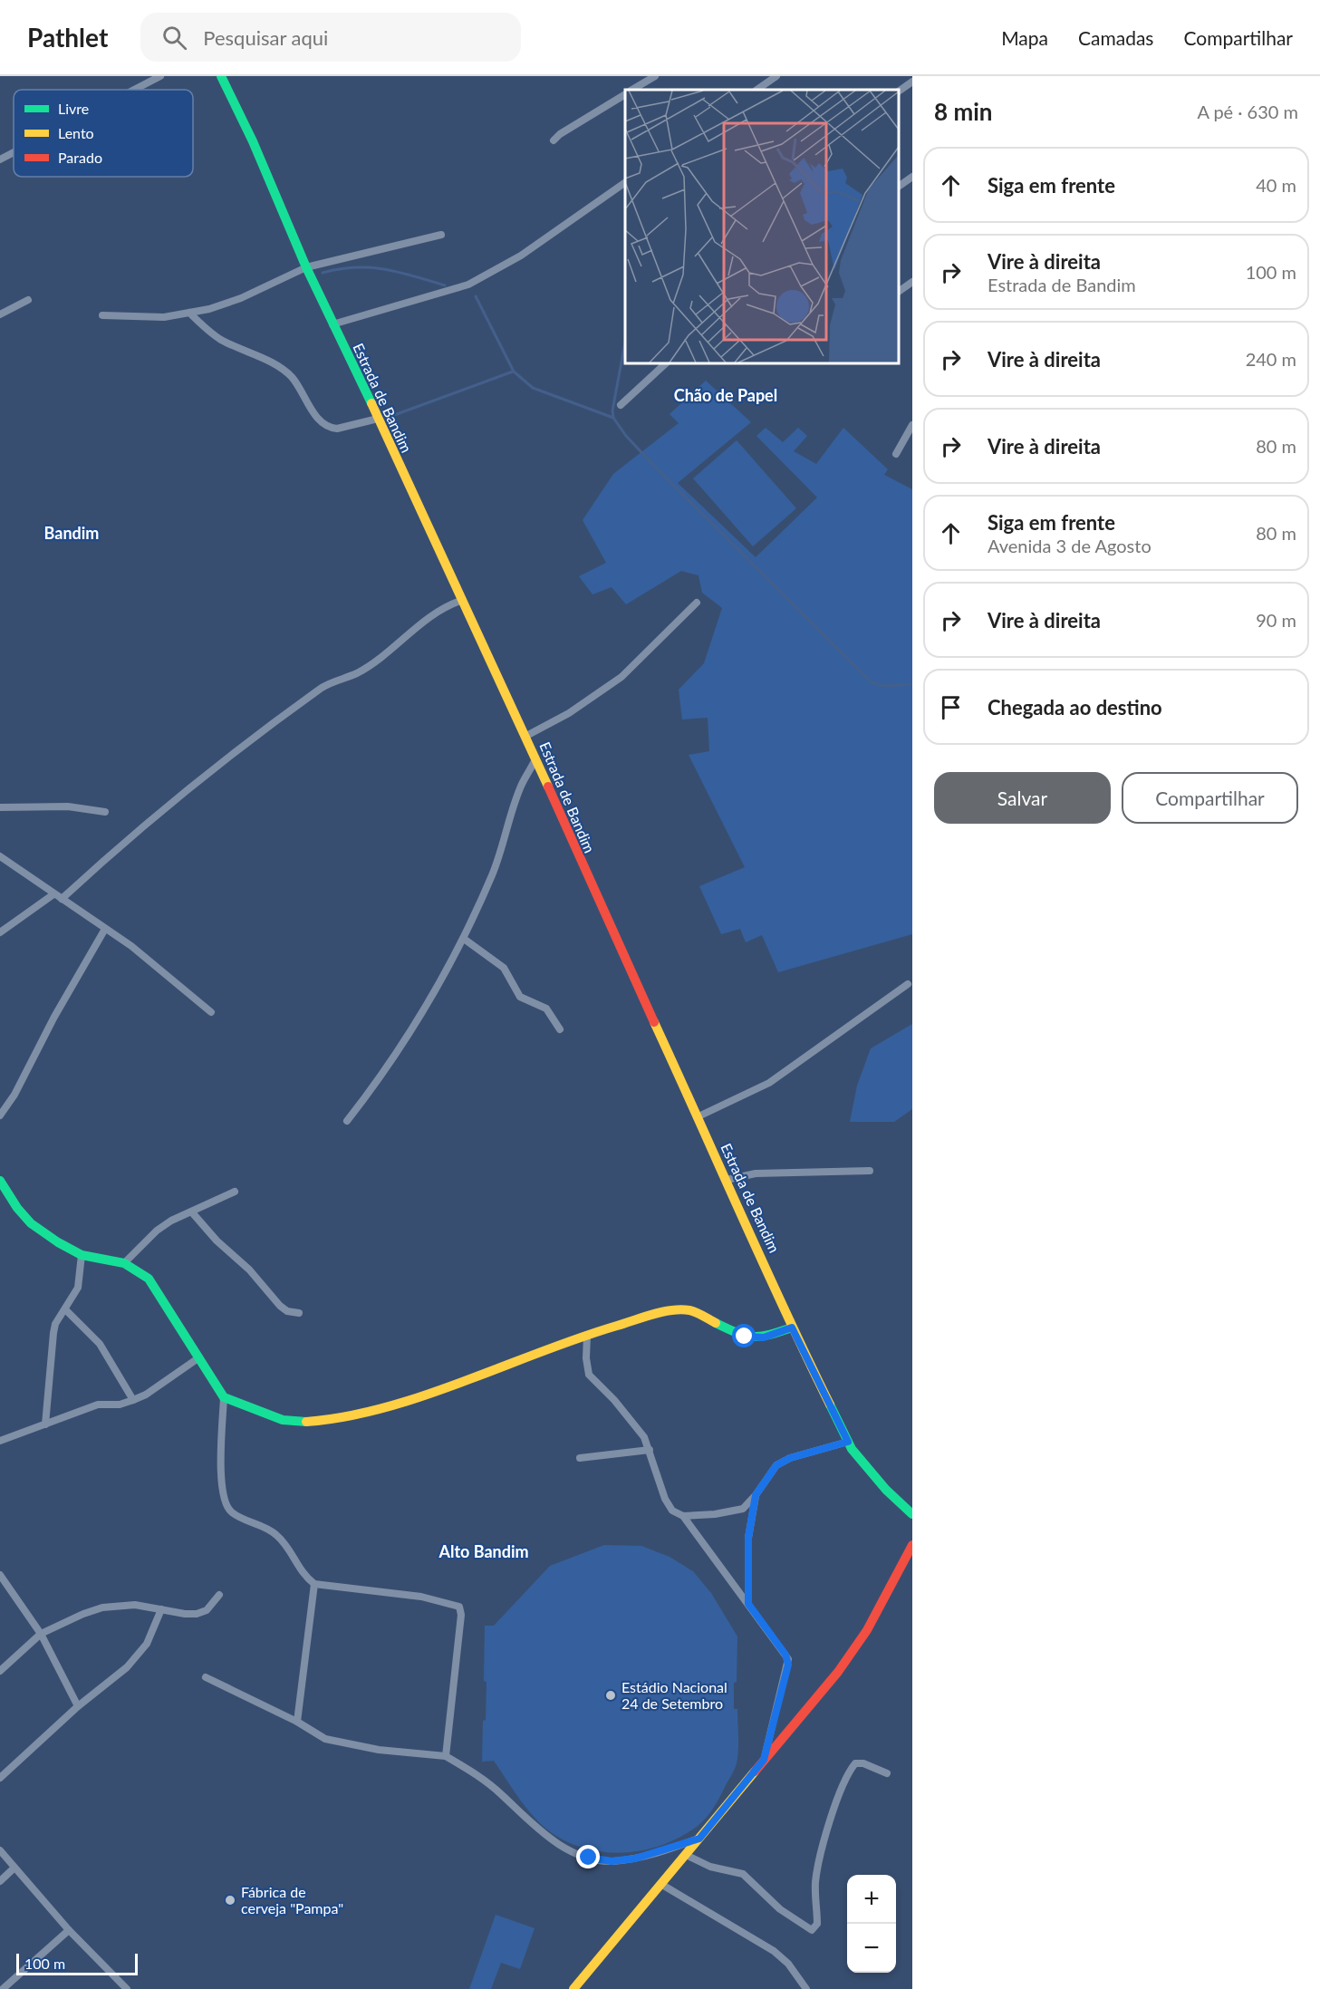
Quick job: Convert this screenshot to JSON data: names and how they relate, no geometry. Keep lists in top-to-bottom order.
{
  "streets": {
    "street": ["Estrada de Bandim"]
  },
  "districts": ["Chão de Papel", "Bandim", "Alto Bandim"],
  "places": ["Estádio Nacional 24 de Setembro", "Fábrica de cerveja \"Pampa\""],
  "legend": ["Livre", "Lento", "Parado"],
  "scale_bar": "100 m",
  "page": {
    "header": "Pathlet",
    "search": "Pesquisar aqui",
    "nav": ["Mapa", "Camadas", "Compartilhar"],
    "heading": ["8 min", "A pé · 630 m"],
    "list": [
      ["Siga em frente", "40 m"],
      ["Vire à direita", "Estrada de Bandim", "100 m"],
      ["Vire à direita", "240 m"],
      ["Vire à direita", "80 m"],
      ["Siga em frente", "Avenida 3 de Agosto", "80 m"],
      ["Vire à direita", "90 m"],
      "Chegada ao destino"
    ],
    "buttons": ["Salvar", "Compartilhar"],
    "map_buttons": ["+", "−"],
    "scale": "100 m"
  }
}
